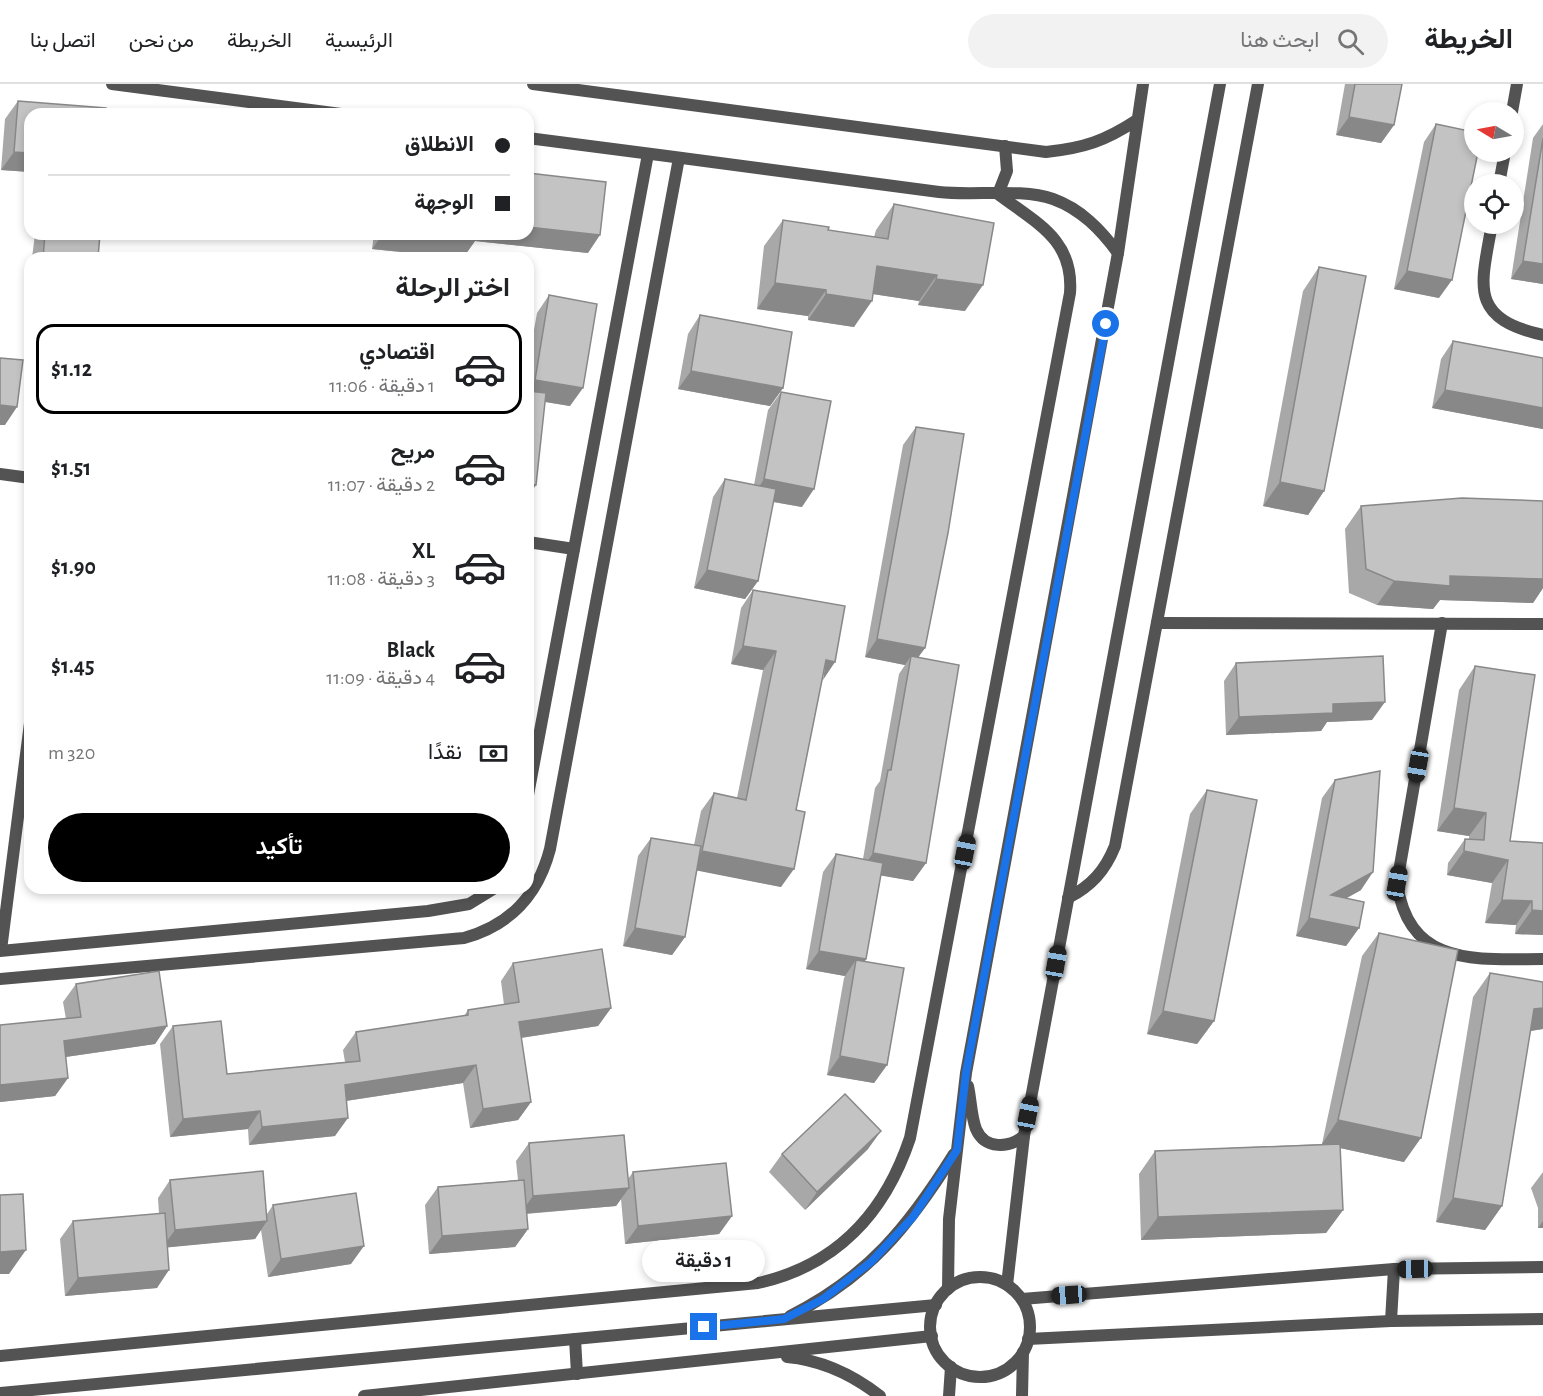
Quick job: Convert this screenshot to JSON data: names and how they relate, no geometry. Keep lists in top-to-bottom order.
{
  "north": "left",
  "page": {
    "header": "الخريطة",
    "search": "ابحث هنا",
    "nav": [
      "الرئيسية",
      "الخريطة",
      "من نحن",
      "اتصل بنا"
    ],
    "banner": ["الانطلاق", "الوجهة"],
    "heading": "اختر الرحلة",
    "list": [
      {
        "name": "اقتصادي",
        "note": "1 دقيقة · 11:06",
        "value": "$1.12"
      },
      {
        "name": "مريح",
        "note": "2 دقيقة · 11:07",
        "value": "$1.51"
      },
      {
        "name": "XL",
        "note": "3 دقيقة · 11:08",
        "value": "$1.90"
      },
      {
        "name": "Black",
        "note": "4 دقيقة · 11:09",
        "value": "$1.45"
      }
    ],
    "pay": ["نقدًا", "320 m"],
    "buttons": "تأكيد",
    "bubble": "1 دقيقة"
  }
}
